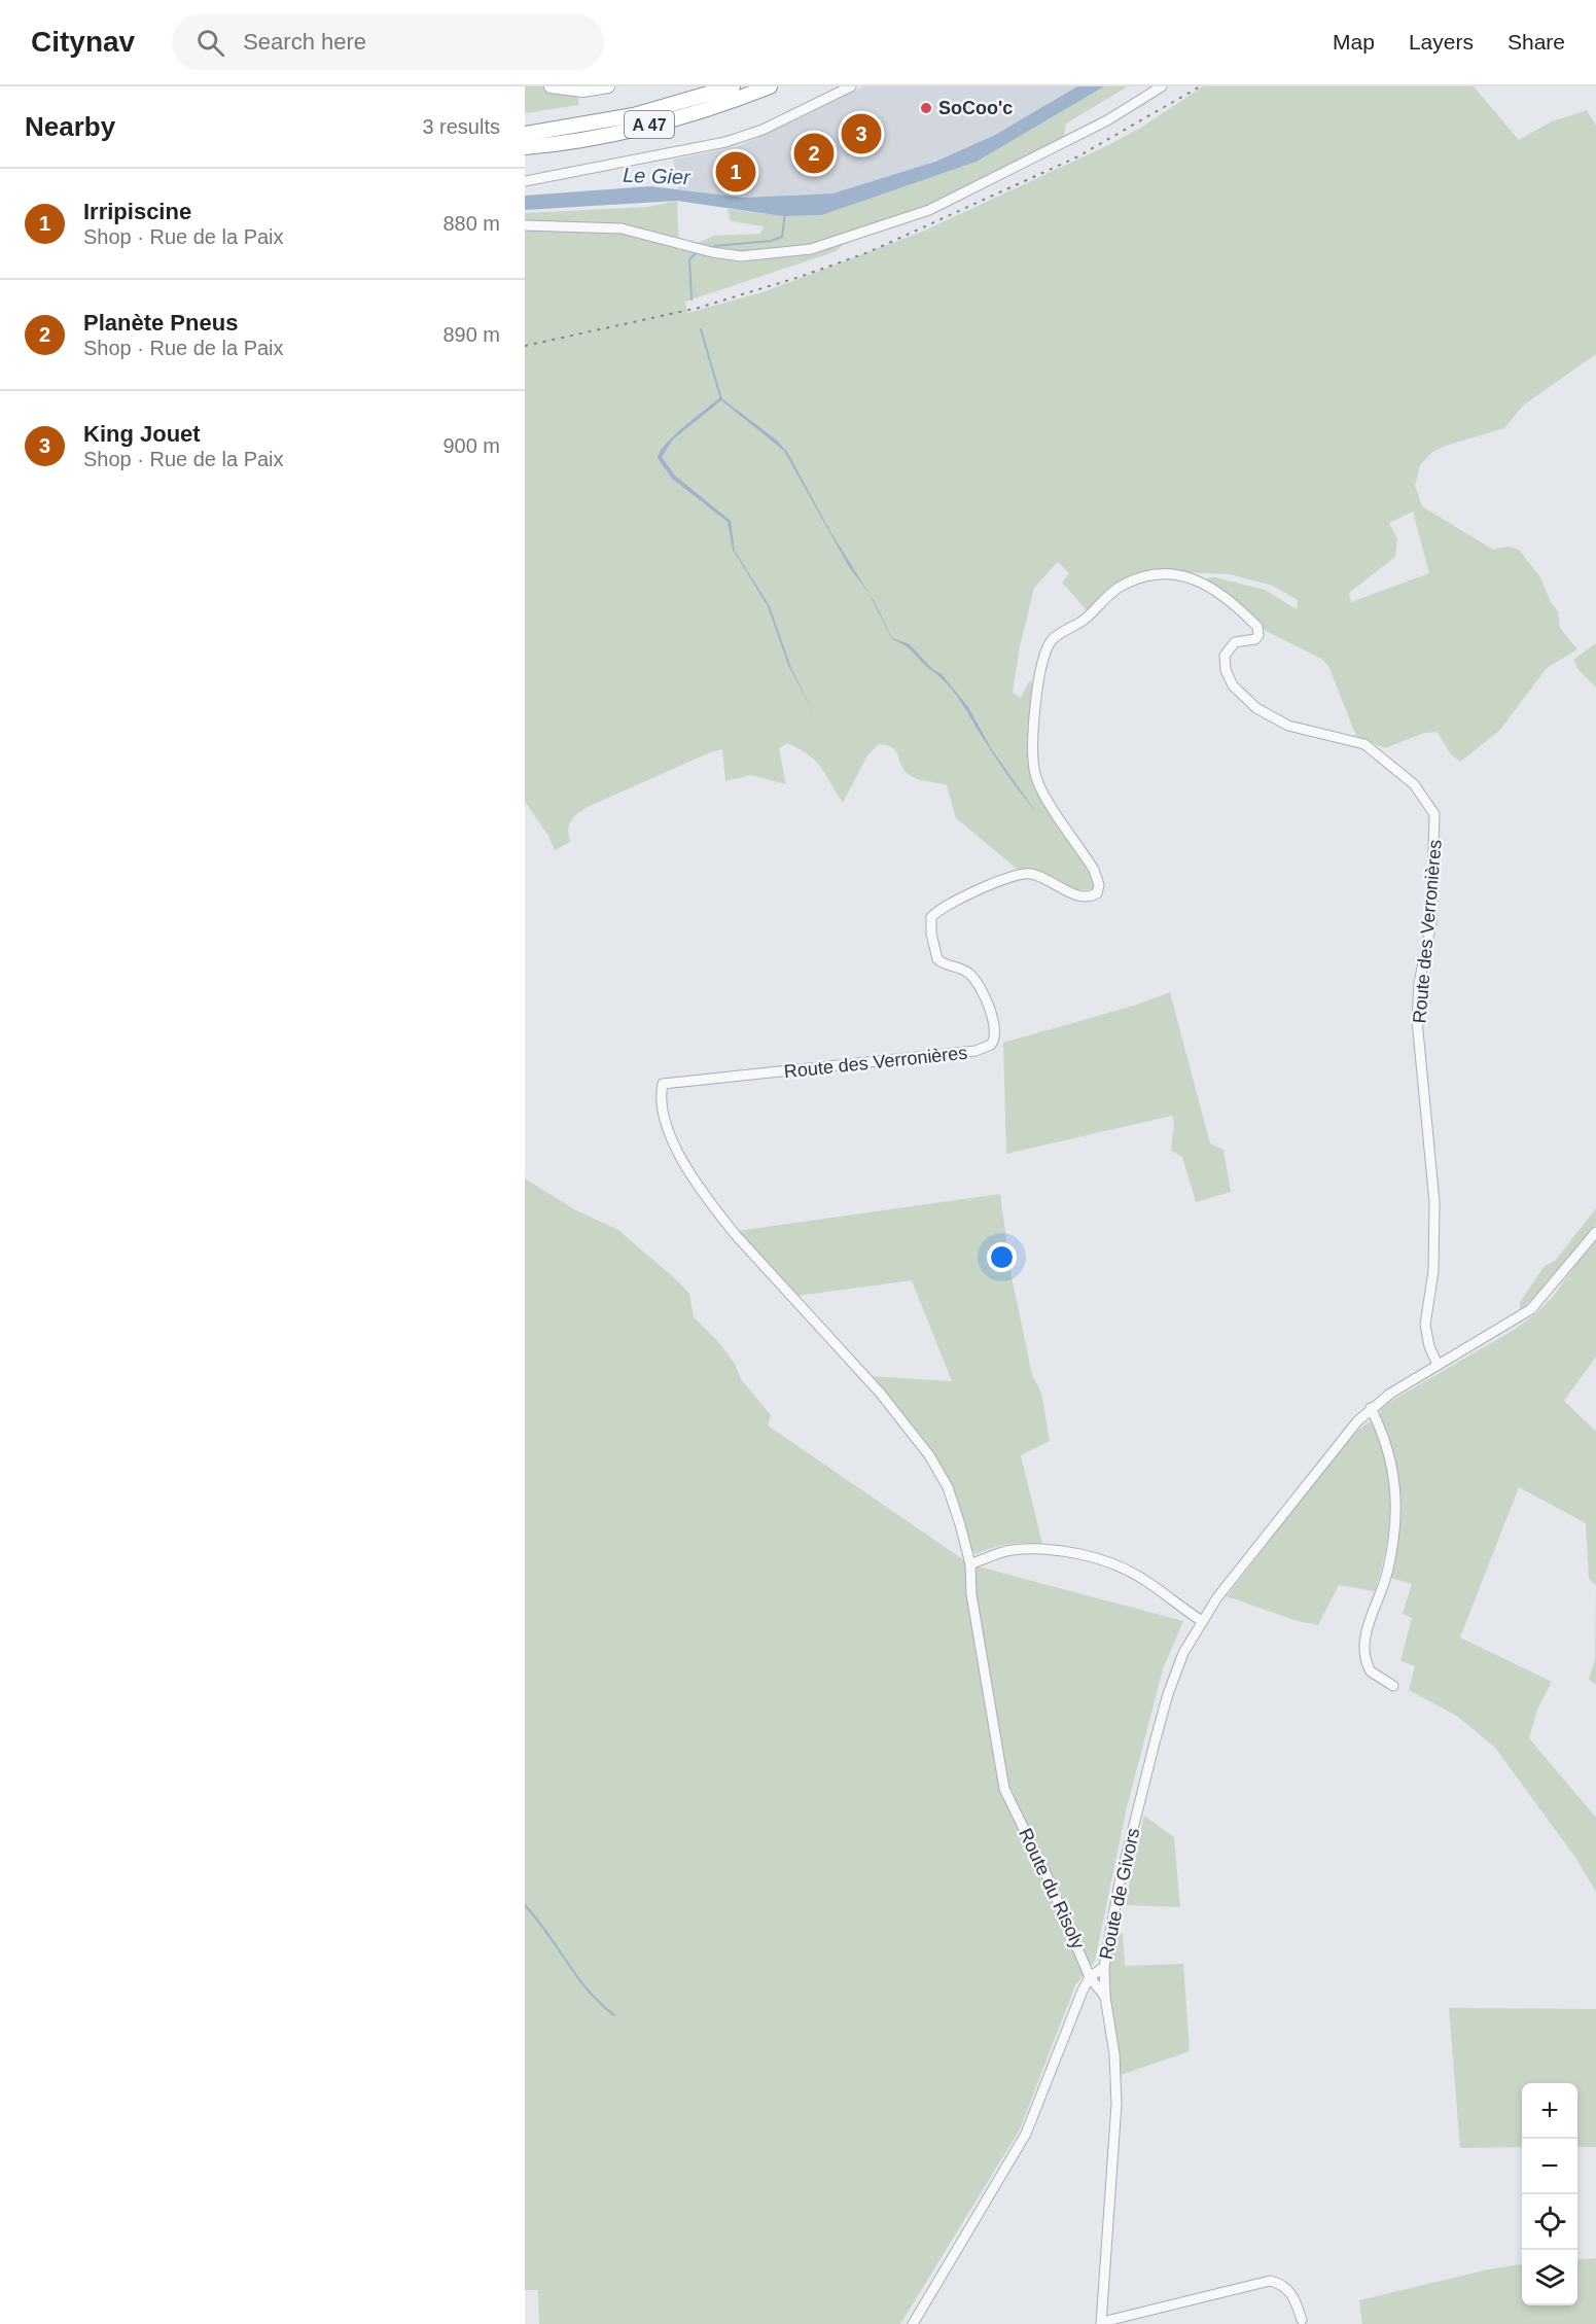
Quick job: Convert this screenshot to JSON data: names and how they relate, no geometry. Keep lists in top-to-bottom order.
{
  "streets": {
    "highway": ["A 47"],
    "street": ["Route des Verronières", "Route du Risoly", "Route de Givors"]
  },
  "crossings": [
    ["Route des Verronières", "Route du Risoly"],
    ["Route des Verronières", "Route de Givors"],
    ["Route du Risoly", "Route de Givors"]
  ],
  "water": ["Le Gier"],
  "places": ["SoCoo'c"],
  "page": {
    "header": "Citynav",
    "search": "Search here",
    "nav": ["Map", "Layers", "Share"],
    "heading": ["Nearby", "3 results"],
    "pins": ["3", "2", "1"],
    "list": [
      {
        "mark": "1",
        "name": "Irripiscine",
        "note": "Shop · Rue de la Paix",
        "value": "880 m"
      },
      {
        "mark": "2",
        "name": "Planète Pneus",
        "note": "Shop · Rue de la Paix",
        "value": "890 m"
      },
      {
        "mark": "3",
        "name": "King Jouet",
        "note": "Shop · Rue de la Paix",
        "value": "900 m"
      }
    ],
    "map_buttons": ["+", "−"]
  }
}
